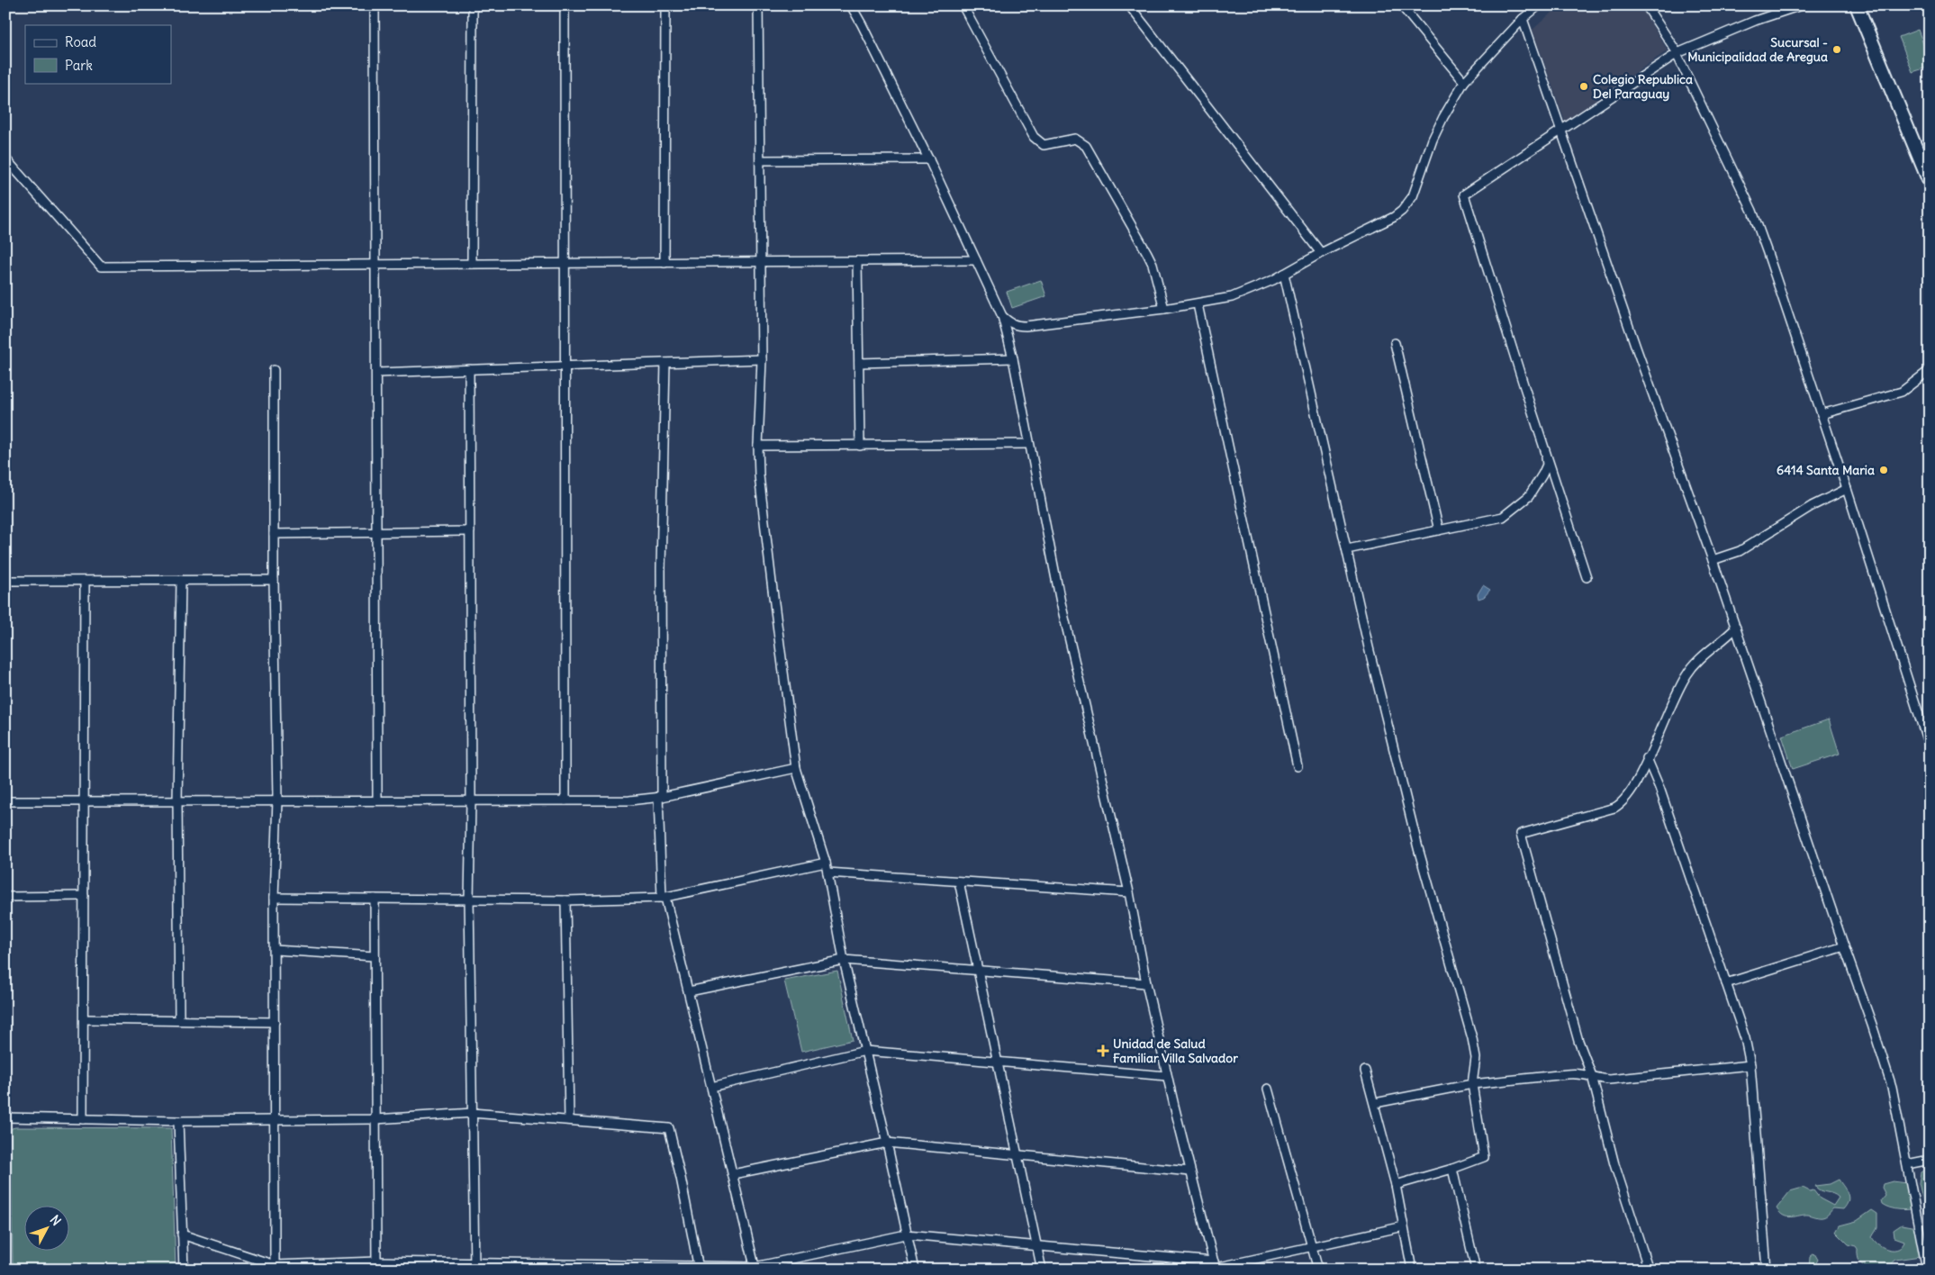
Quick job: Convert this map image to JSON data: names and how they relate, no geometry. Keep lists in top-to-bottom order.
{
  "places": {
    "other": ["Sucursal - Municipalidad de Aregua", "Colegio Republica Del Paraguay", "6414 Santa Maria"],
    "health": ["Unidad de Salud Familiar Villa Salvador"]
  },
  "legend": ["Road", "Park"],
  "north": "top right"
}
